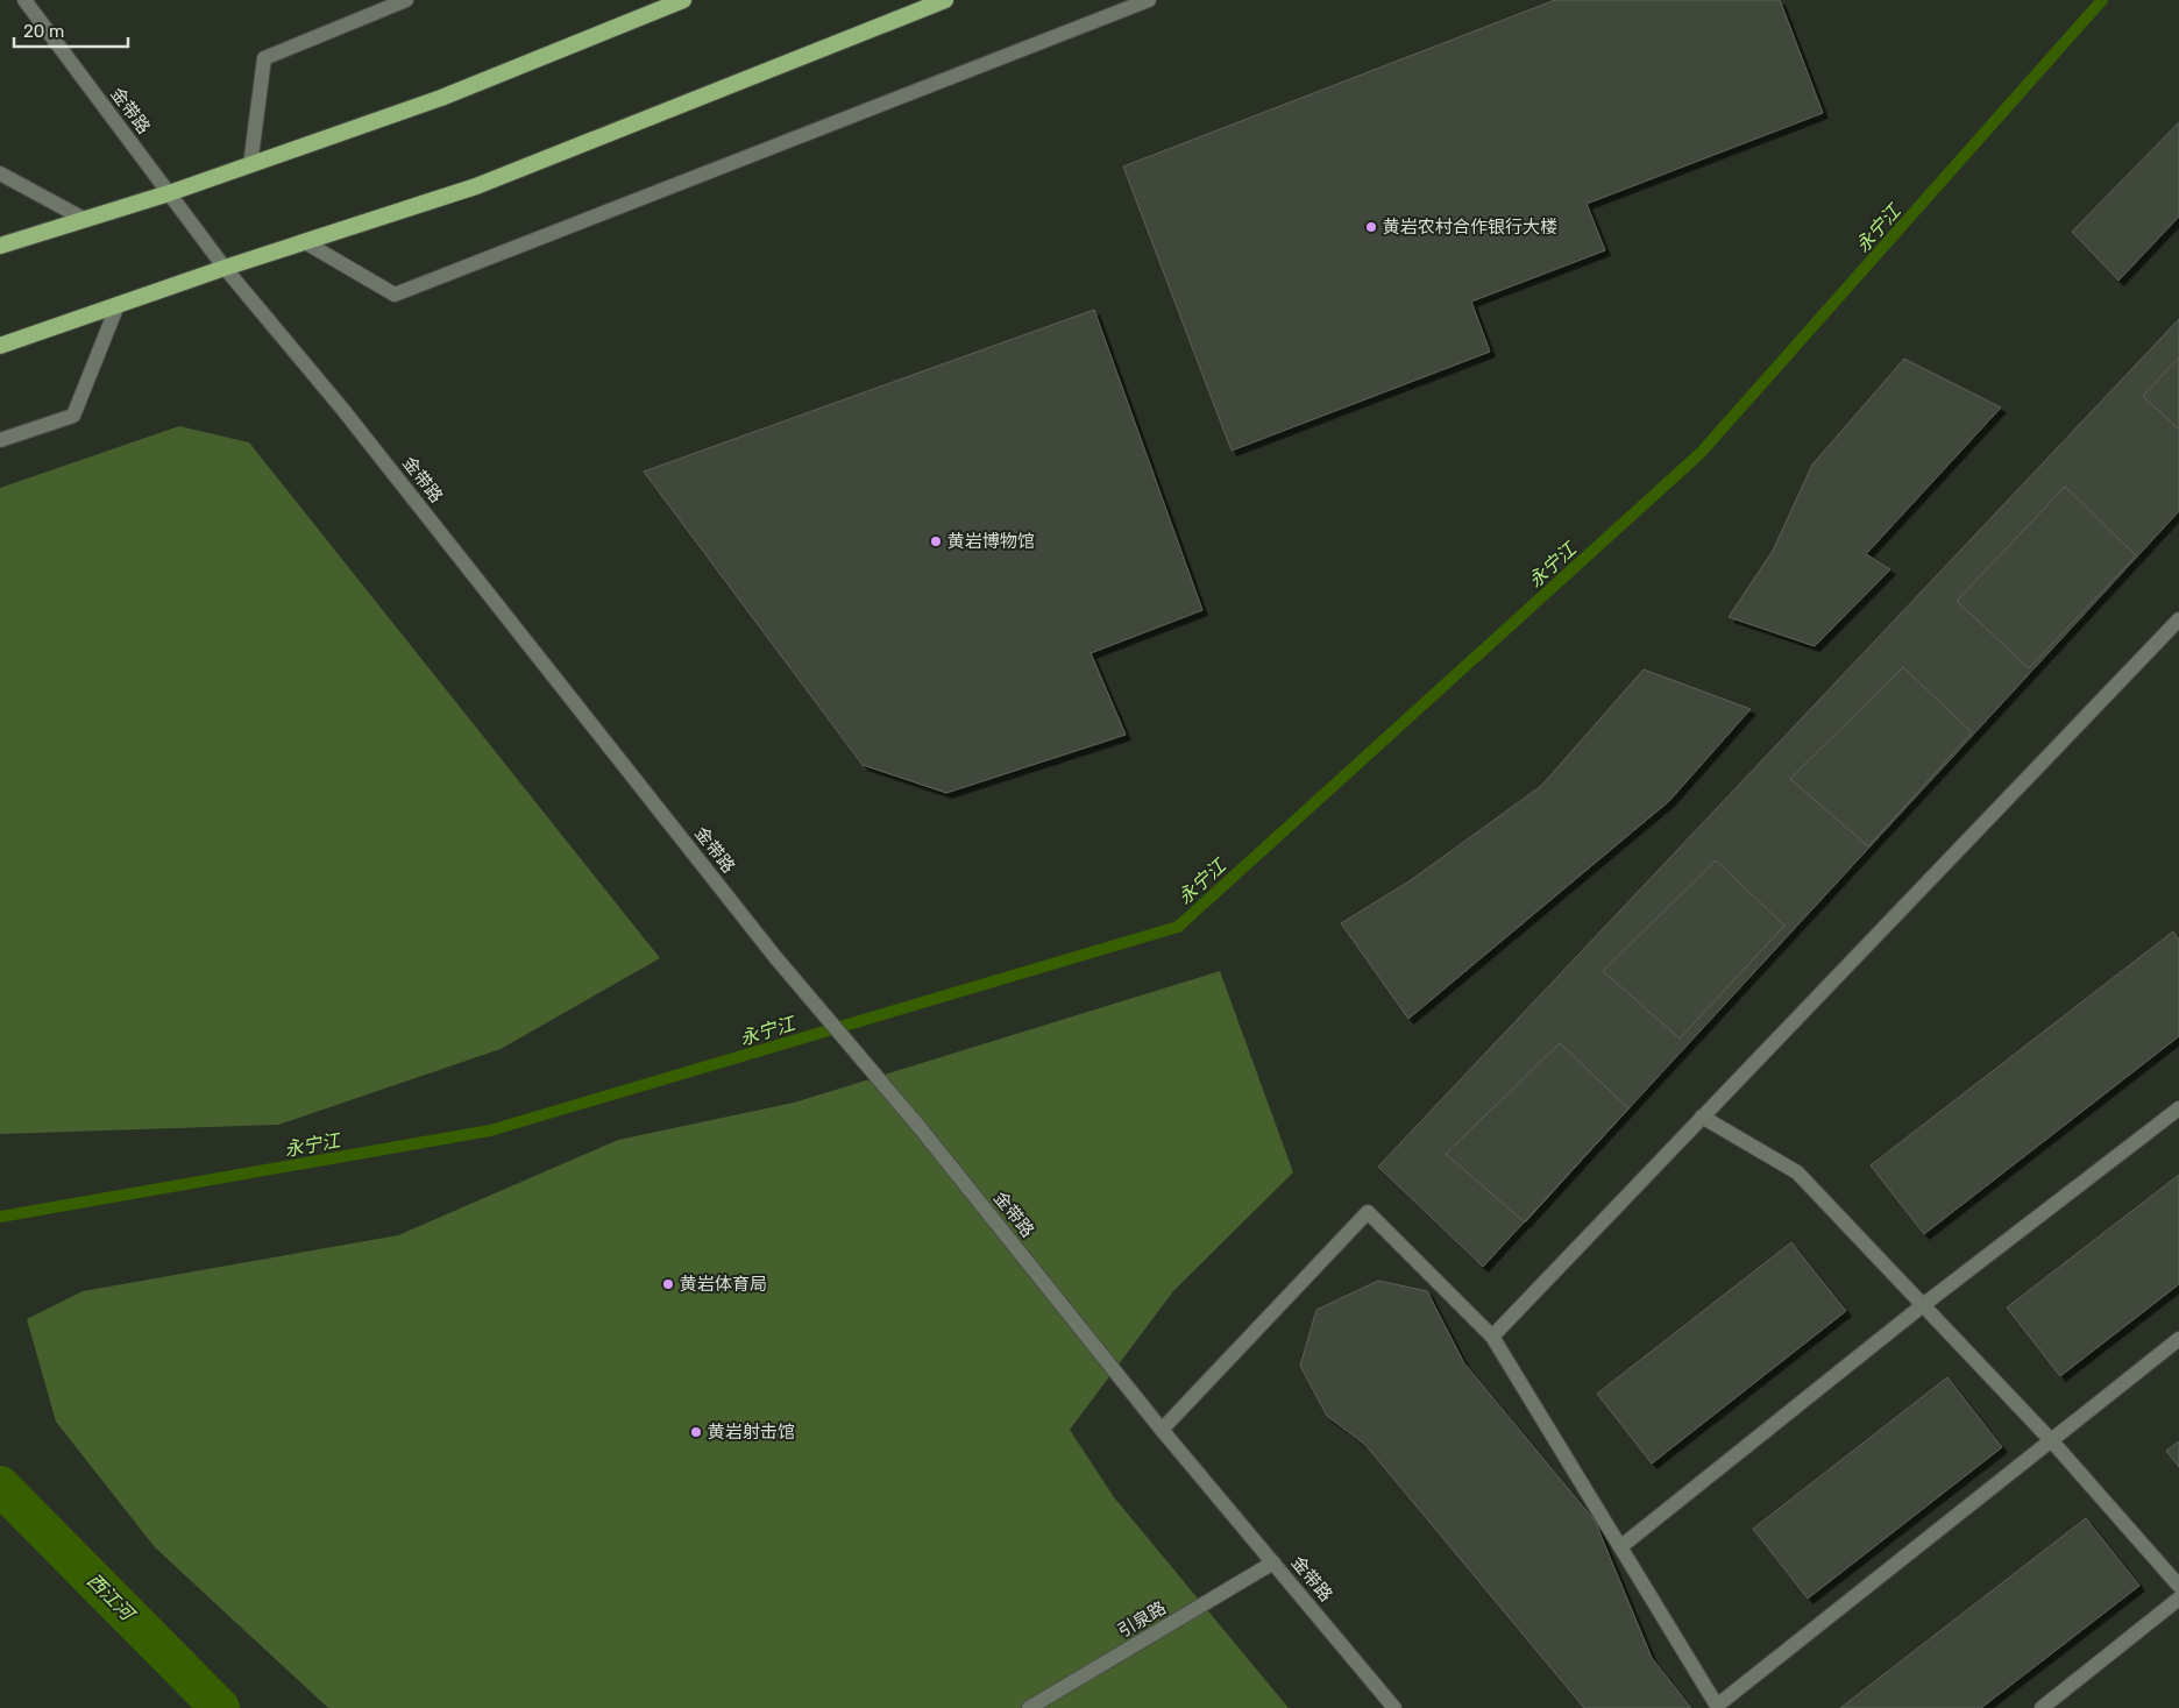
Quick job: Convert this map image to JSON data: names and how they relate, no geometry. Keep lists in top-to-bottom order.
{
  "streets": {
    "main road": ["金带路", "引泉路"]
  },
  "crossings": [
    ["金带路", "引泉路"]
  ],
  "water": ["永宁江", "西江河"],
  "places": [
    "黄岩农村合作银行大楼",
    "黄岩博物馆",
    "黄岩体育局",
    "黄岩射击馆"
  ],
  "scale_bar": "20 m"
}
